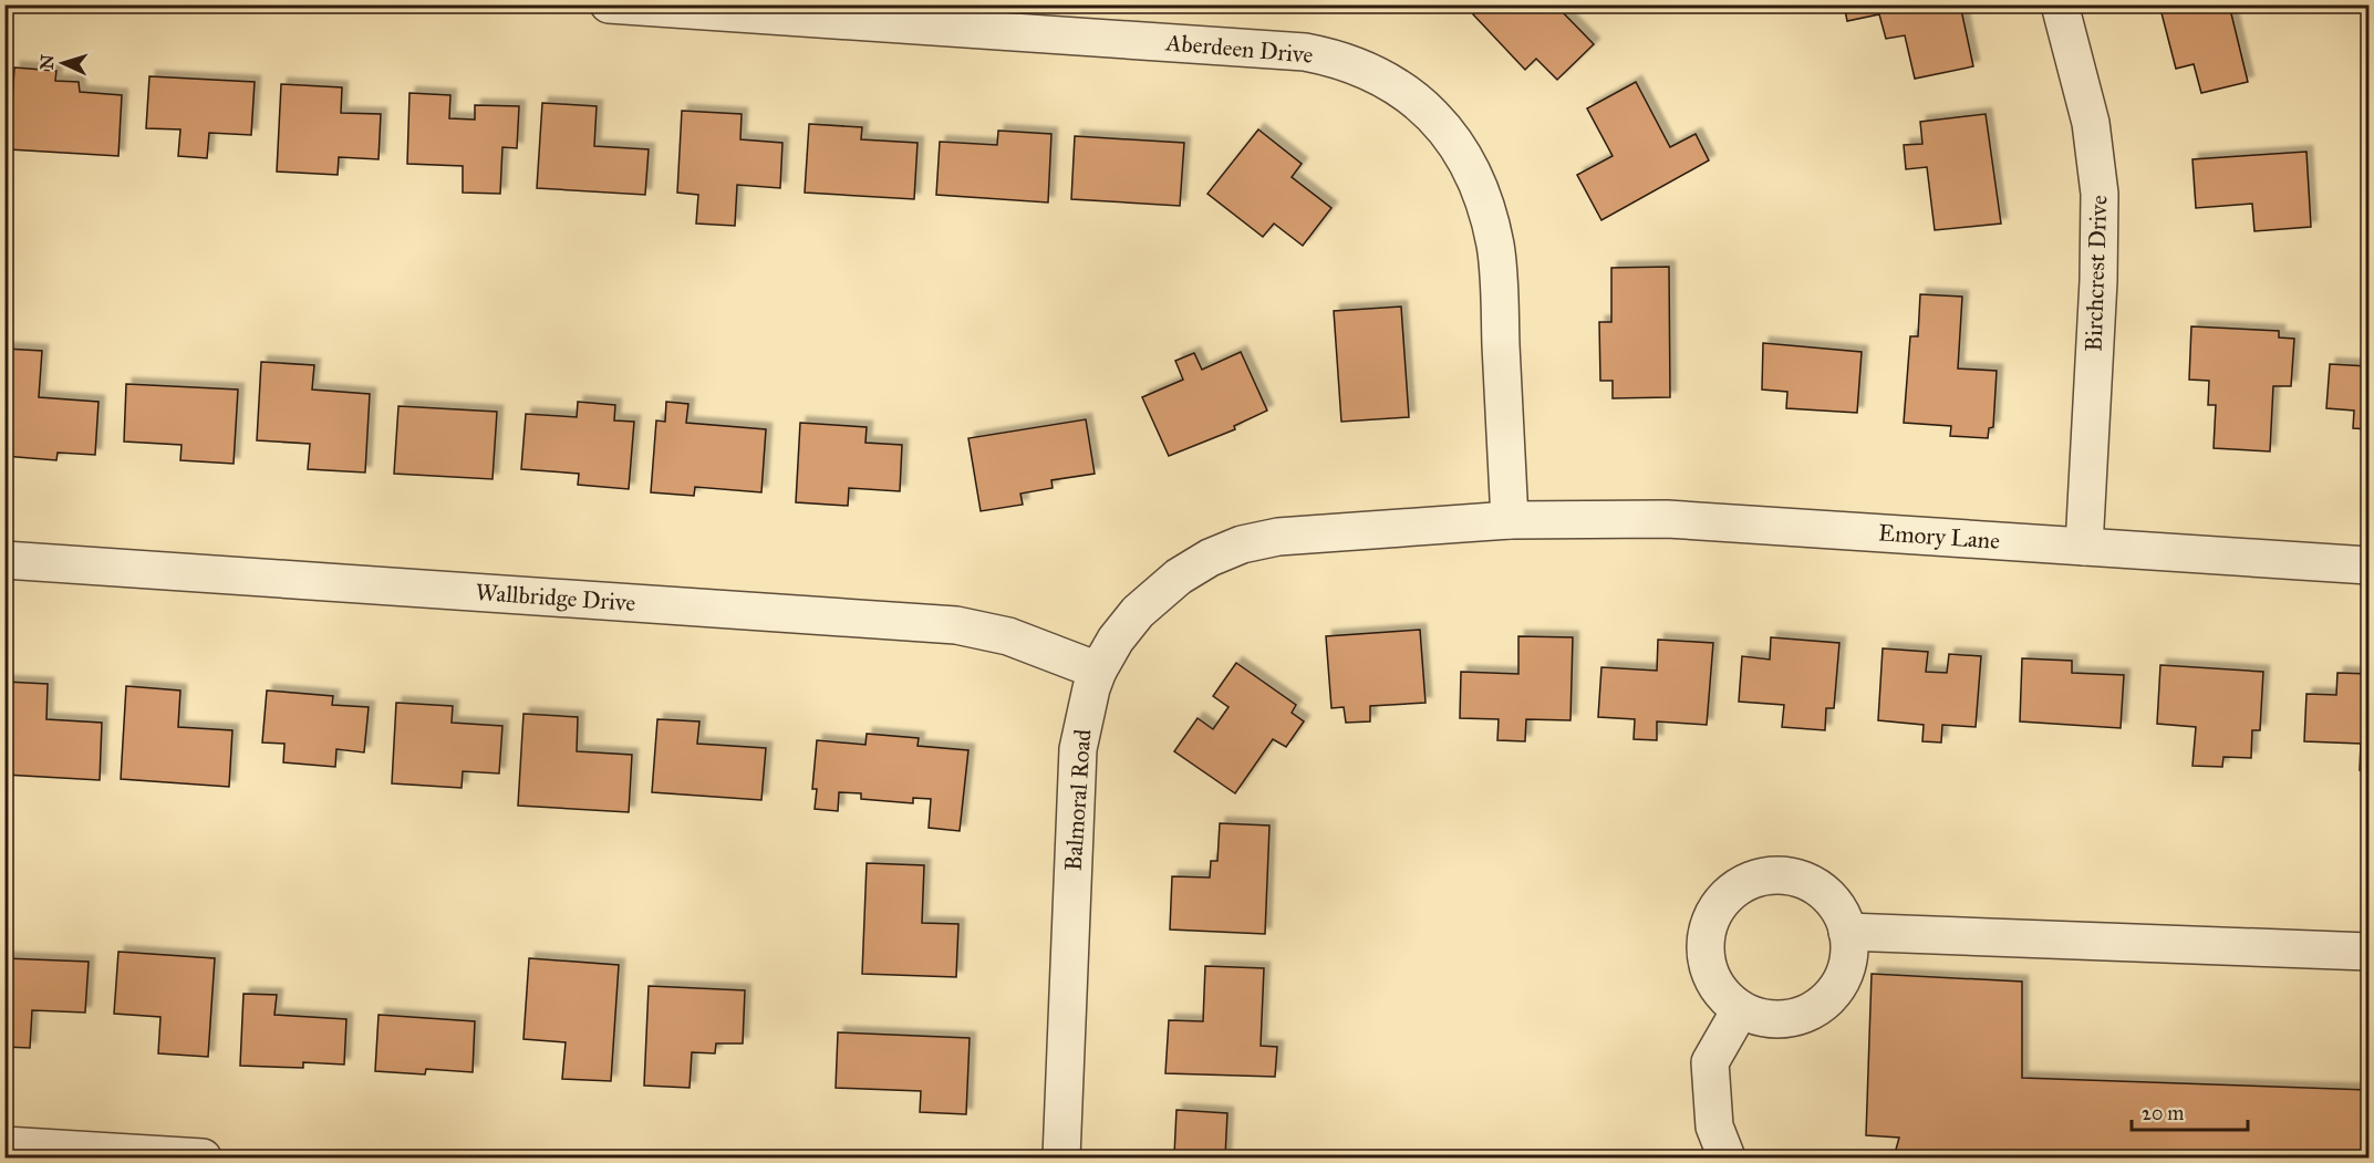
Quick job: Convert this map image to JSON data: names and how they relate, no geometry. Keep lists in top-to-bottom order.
{
  "streets": {
    "street": [
      "Aberdeen Drive",
      "Birchcrest Drive",
      "Emory Lane",
      "Wallbridge Drive",
      "Balmoral Road"
    ]
  },
  "crossings": [
    ["Aberdeen Drive", "Emory Lane"],
    ["Aberdeen Drive", "Balmoral Road"],
    ["Birchcrest Drive", "Emory Lane"],
    ["Emory Lane", "Balmoral Road"],
    ["Wallbridge Drive", "Balmoral Road"]
  ],
  "scale_bar": "20 m",
  "north": "left"
}
